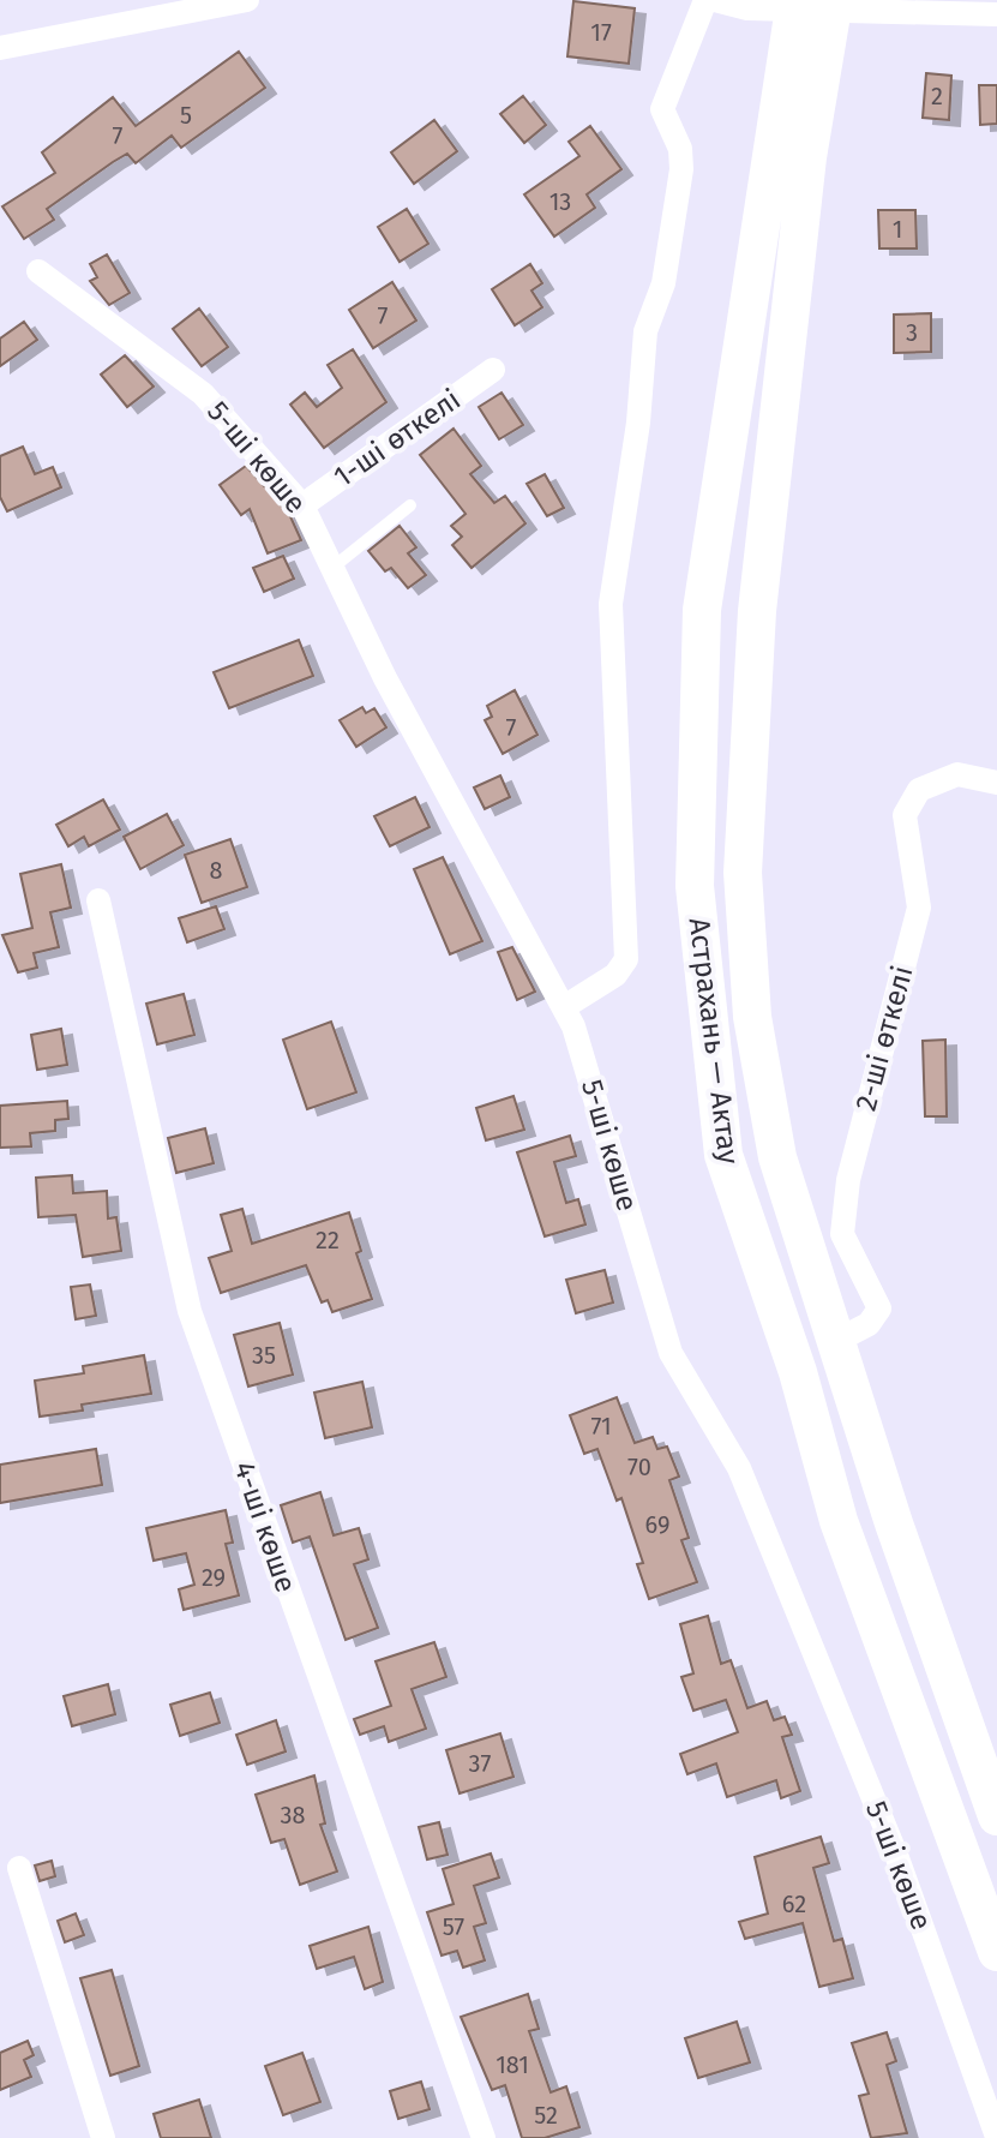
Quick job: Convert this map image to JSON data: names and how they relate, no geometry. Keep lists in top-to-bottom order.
{
  "streets": {
    "highway": ["Астрахань — Актау"],
    "street": [
      "1-ші өткелі",
      "5-шi көше",
      "2-ші өткелі",
      "4-шi көше"
    ]
  },
  "crossings": [
    ["1-ші өткелі", "5-шi көше"],
    ["2-ші өткелі", "Астрахань — Актау"]
  ],
  "house_numbers": [
    "17",
    "2",
    "5",
    "7",
    "13",
    "1",
    "7",
    "3",
    "7",
    "8",
    "22",
    "35",
    "71",
    "70",
    "69",
    "29",
    "37",
    "38",
    "62",
    "57",
    "181",
    "52"
  ]
}
